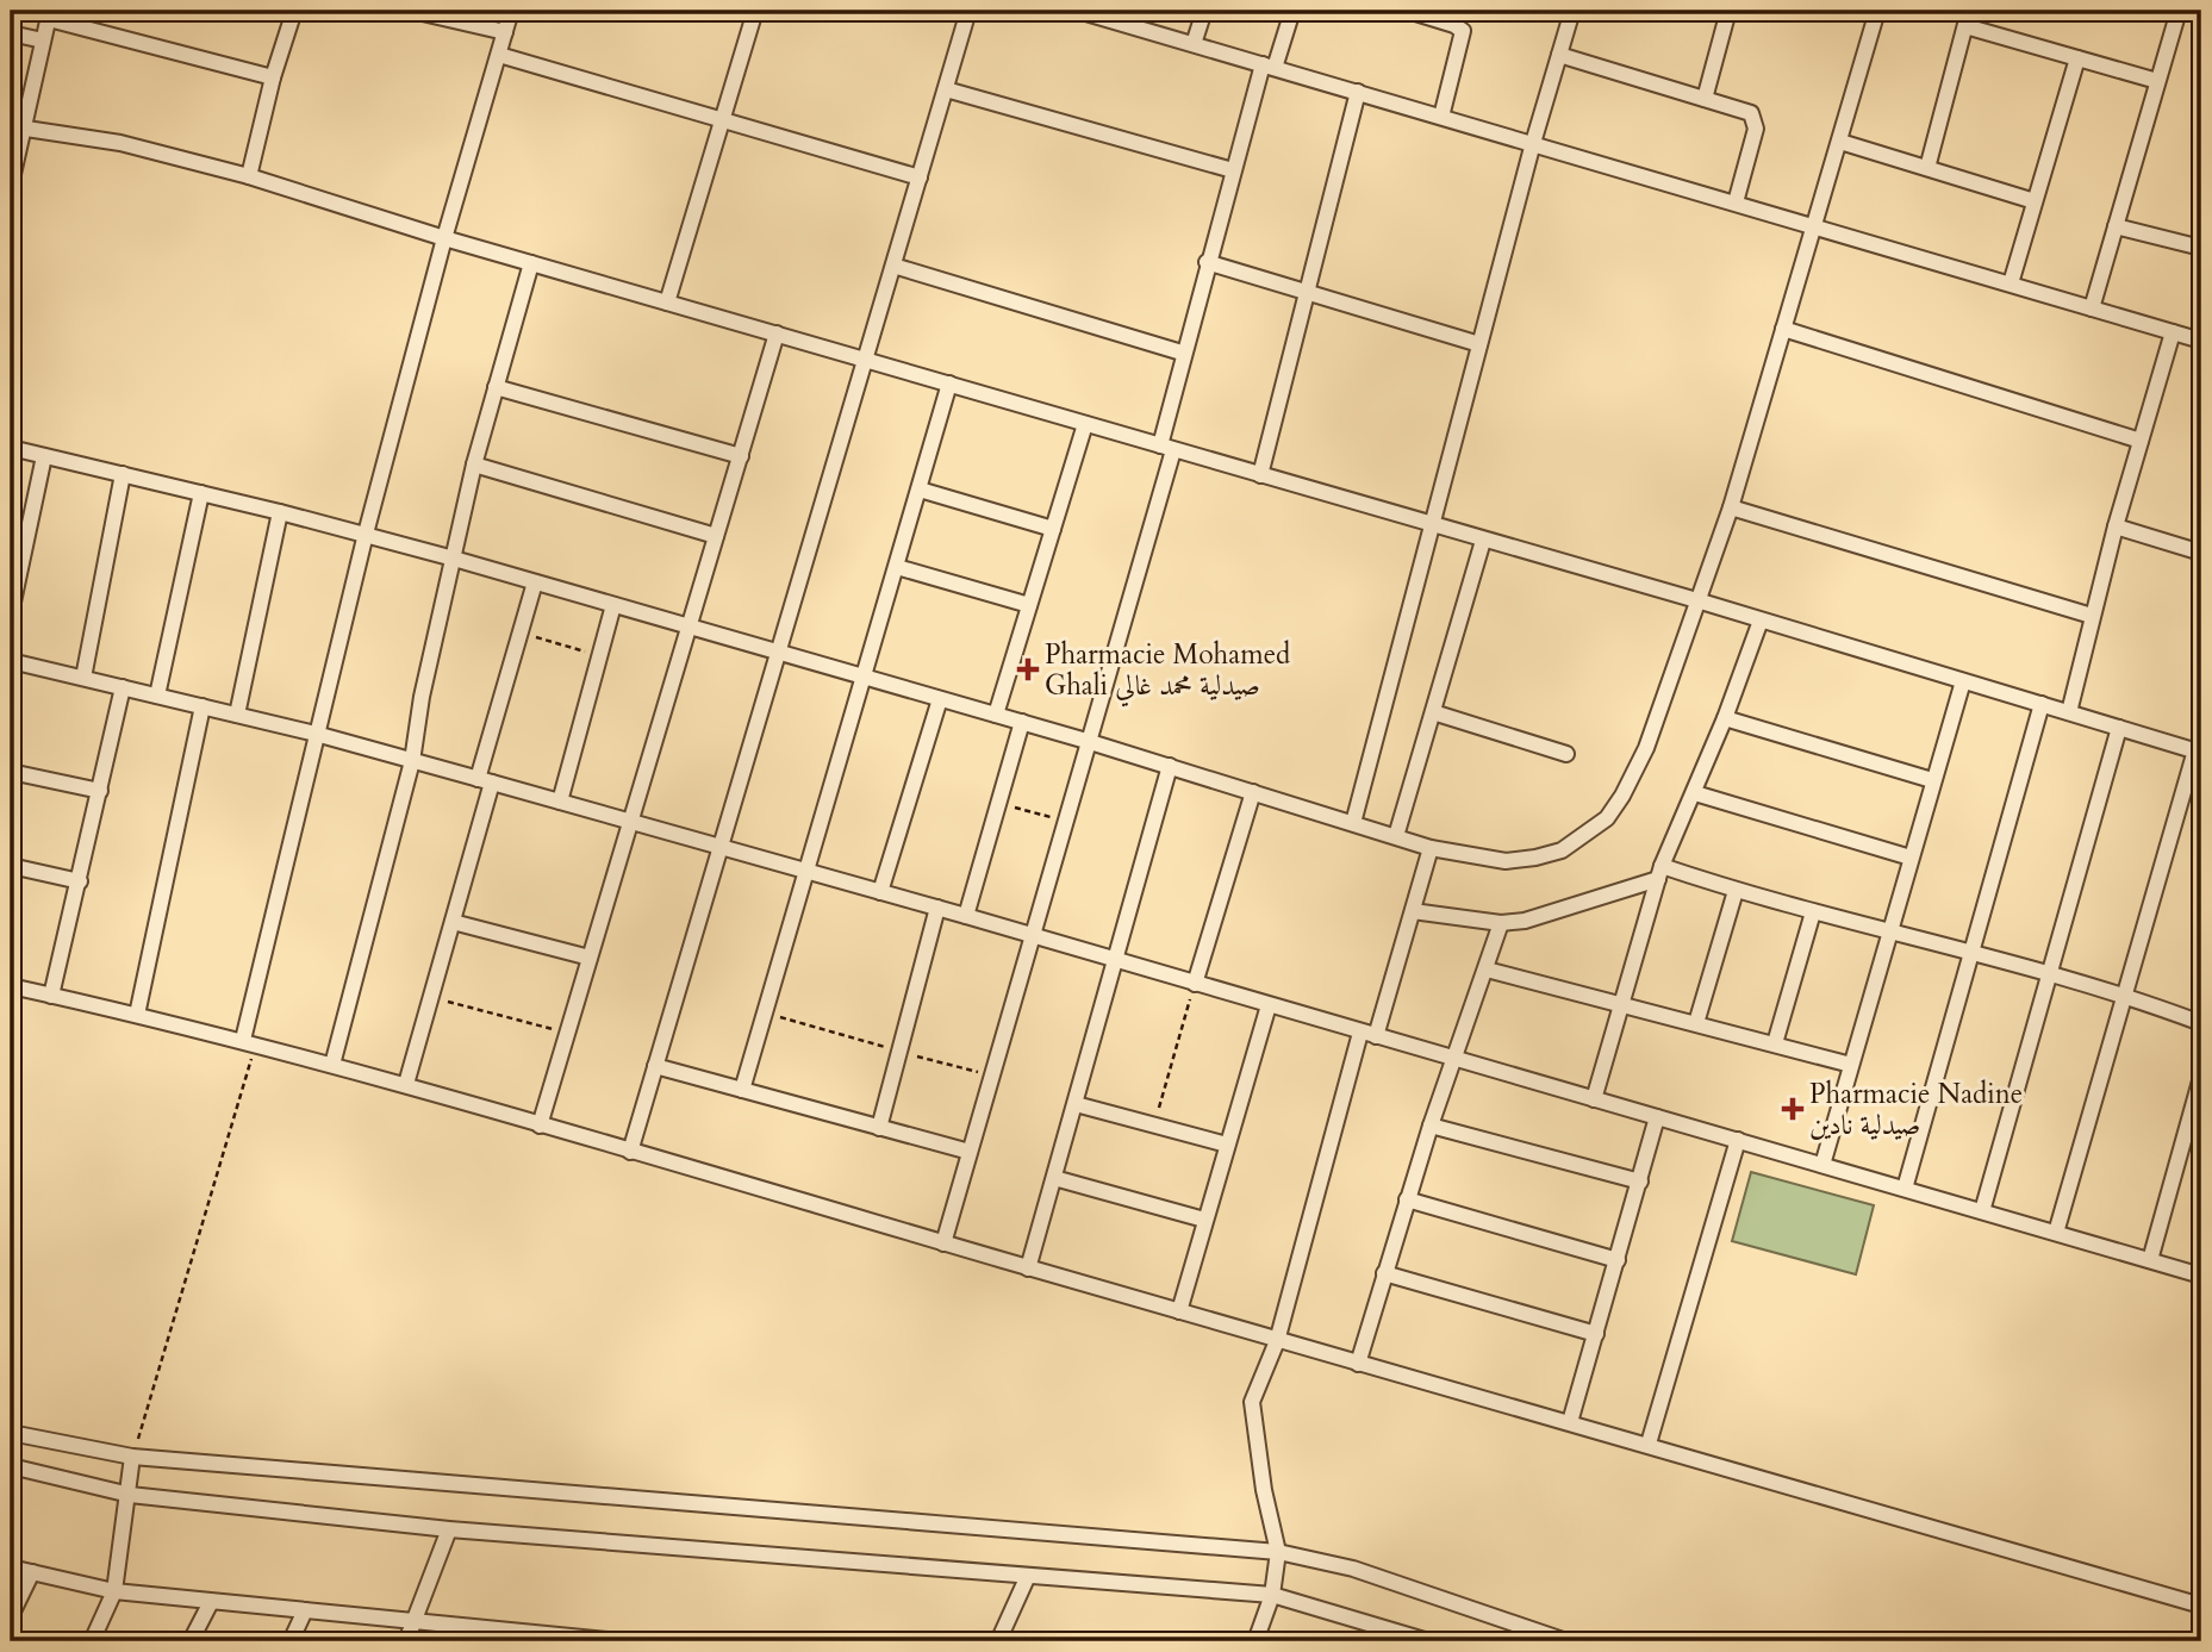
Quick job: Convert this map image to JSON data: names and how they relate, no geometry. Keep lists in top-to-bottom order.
{
  "places": {
    "health": ["Pharmacie Mohamed Ghali صيدلية محمد غالي", "Pharmacie Nadine صيدلية نادين"]
  }
}
